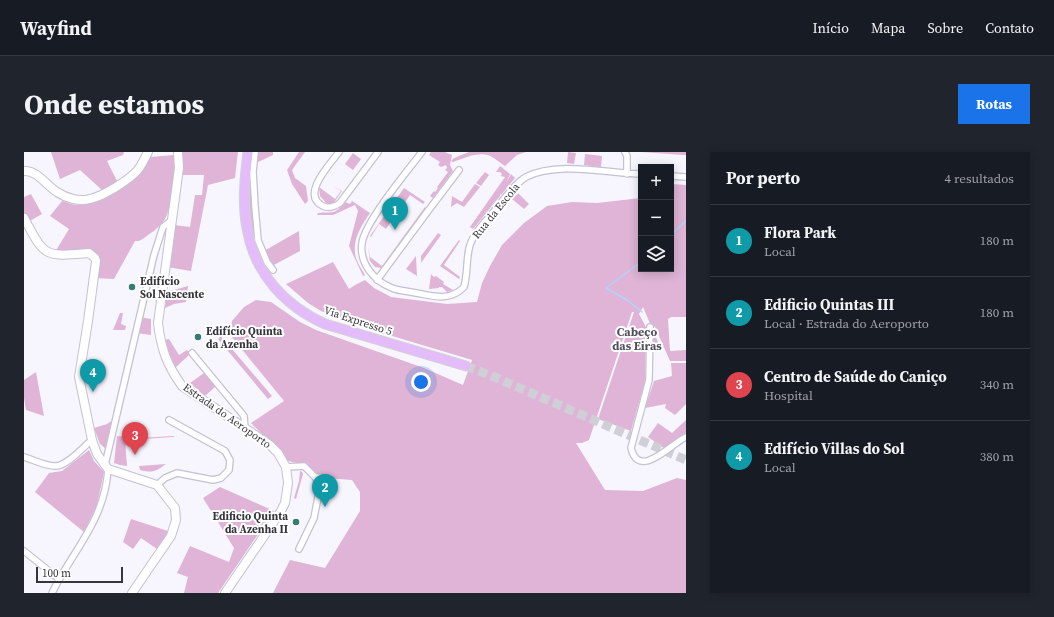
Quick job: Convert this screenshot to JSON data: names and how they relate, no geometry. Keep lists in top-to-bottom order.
{
  "streets": {
    "main road": ["Via Expresso 5"],
    "street": ["Rua da Escola", "Estrada do Aeroporto"]
  },
  "districts": ["Cabeço das Eiras"],
  "places": ["Edifício Sol Nascente", "Edifício Quinta da Azenha", "Edificio Quinta da Azenha II"],
  "scale_bar": "100 m",
  "page": {
    "header": "Wayfind",
    "nav": [
      "Início",
      "Mapa",
      "Sobre",
      "Contato"
    ],
    "buttons": "Rotas",
    "title": "Onde estamos",
    "heading": ["Por perto", "4 resultados"],
    "map_buttons": ["+", "−"],
    "pins": [
      "1",
      "4",
      "3",
      "2"
    ],
    "list": [
      {
        "mark": "1",
        "name": "Flora Park",
        "note": "Local",
        "value": "180 m"
      },
      {
        "mark": "2",
        "name": "Edificio Quintas III",
        "note": "Local · Estrada do Aeroporto",
        "value": "180 m"
      },
      {
        "mark": "3",
        "name": "Centro de Saúde do Caniço",
        "note": "Hospital",
        "value": "340 m"
      },
      {
        "mark": "4",
        "name": "Edifício Villas do Sol",
        "note": "Local",
        "value": "380 m"
      }
    ],
    "scale": "100 m"
  }
}
